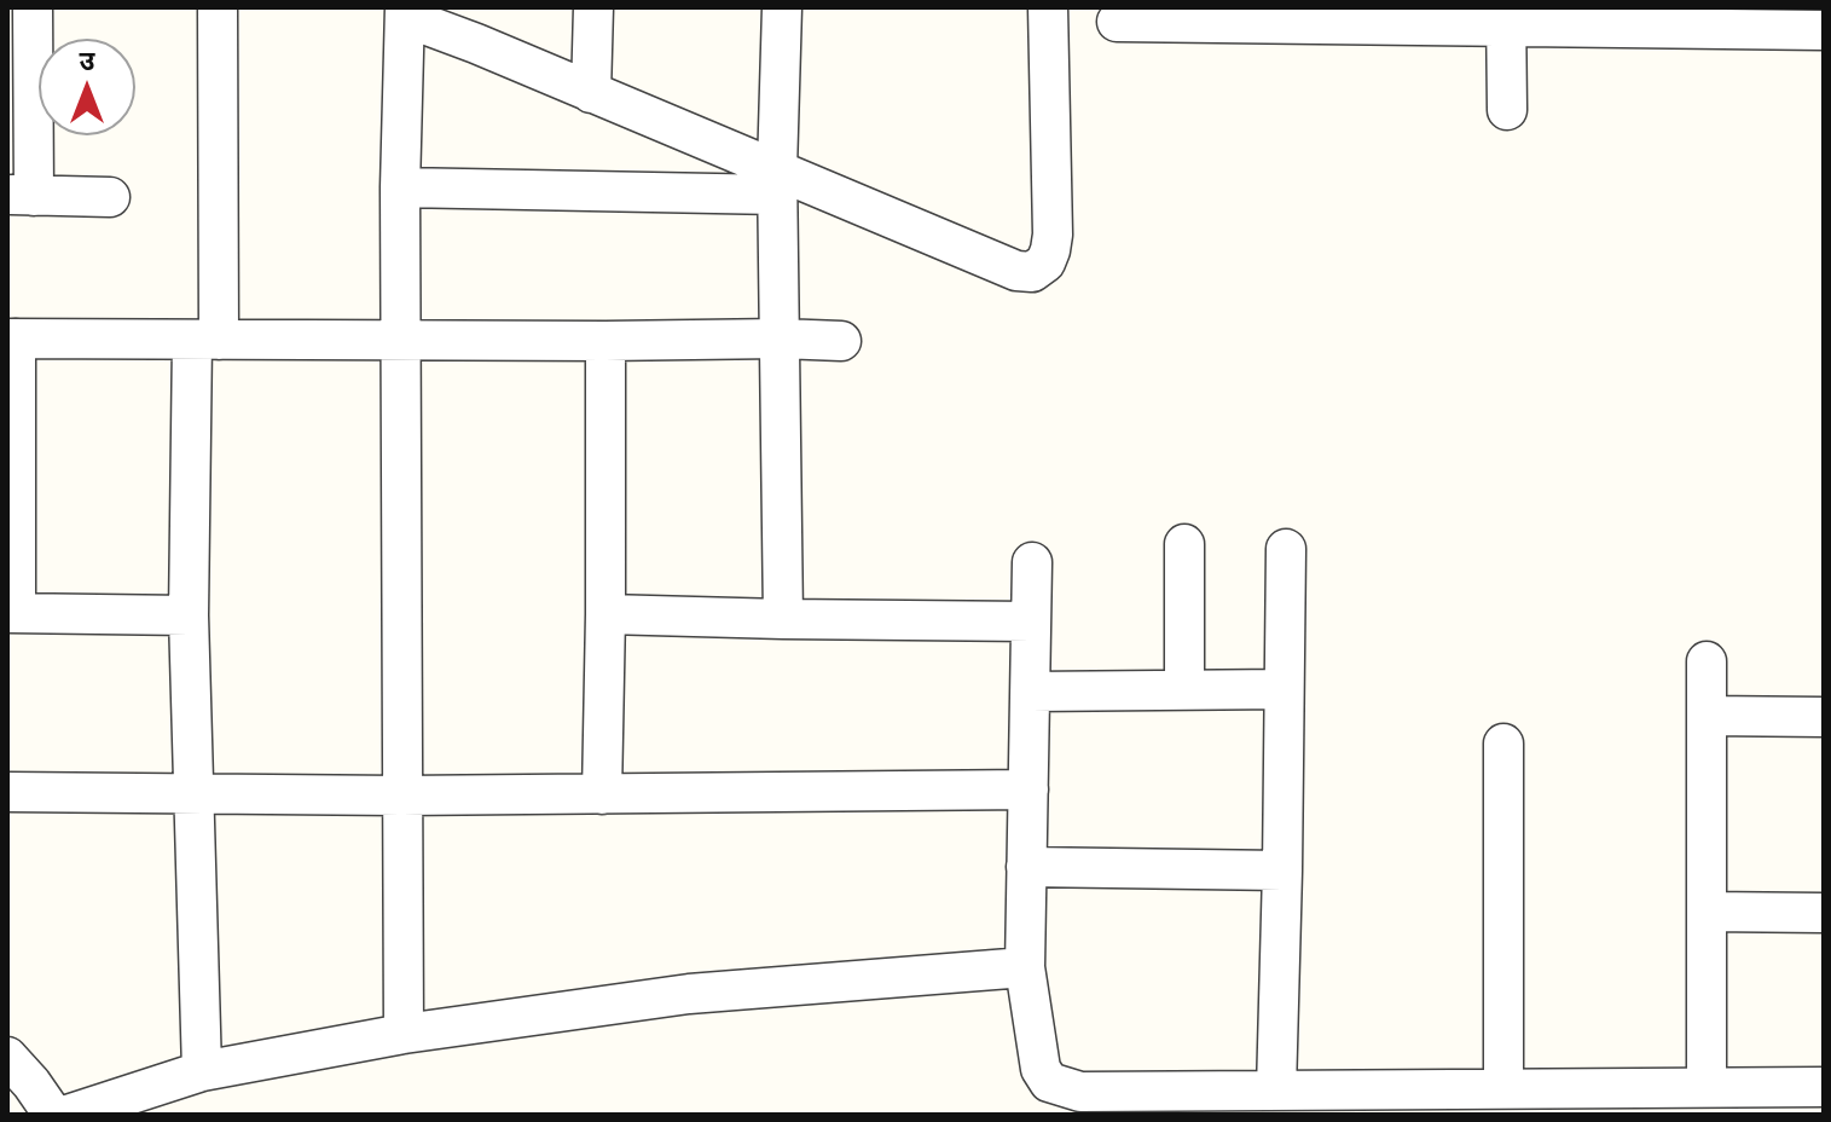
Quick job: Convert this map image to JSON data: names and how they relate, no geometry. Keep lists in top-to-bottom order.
{
  "north": "top"
}
